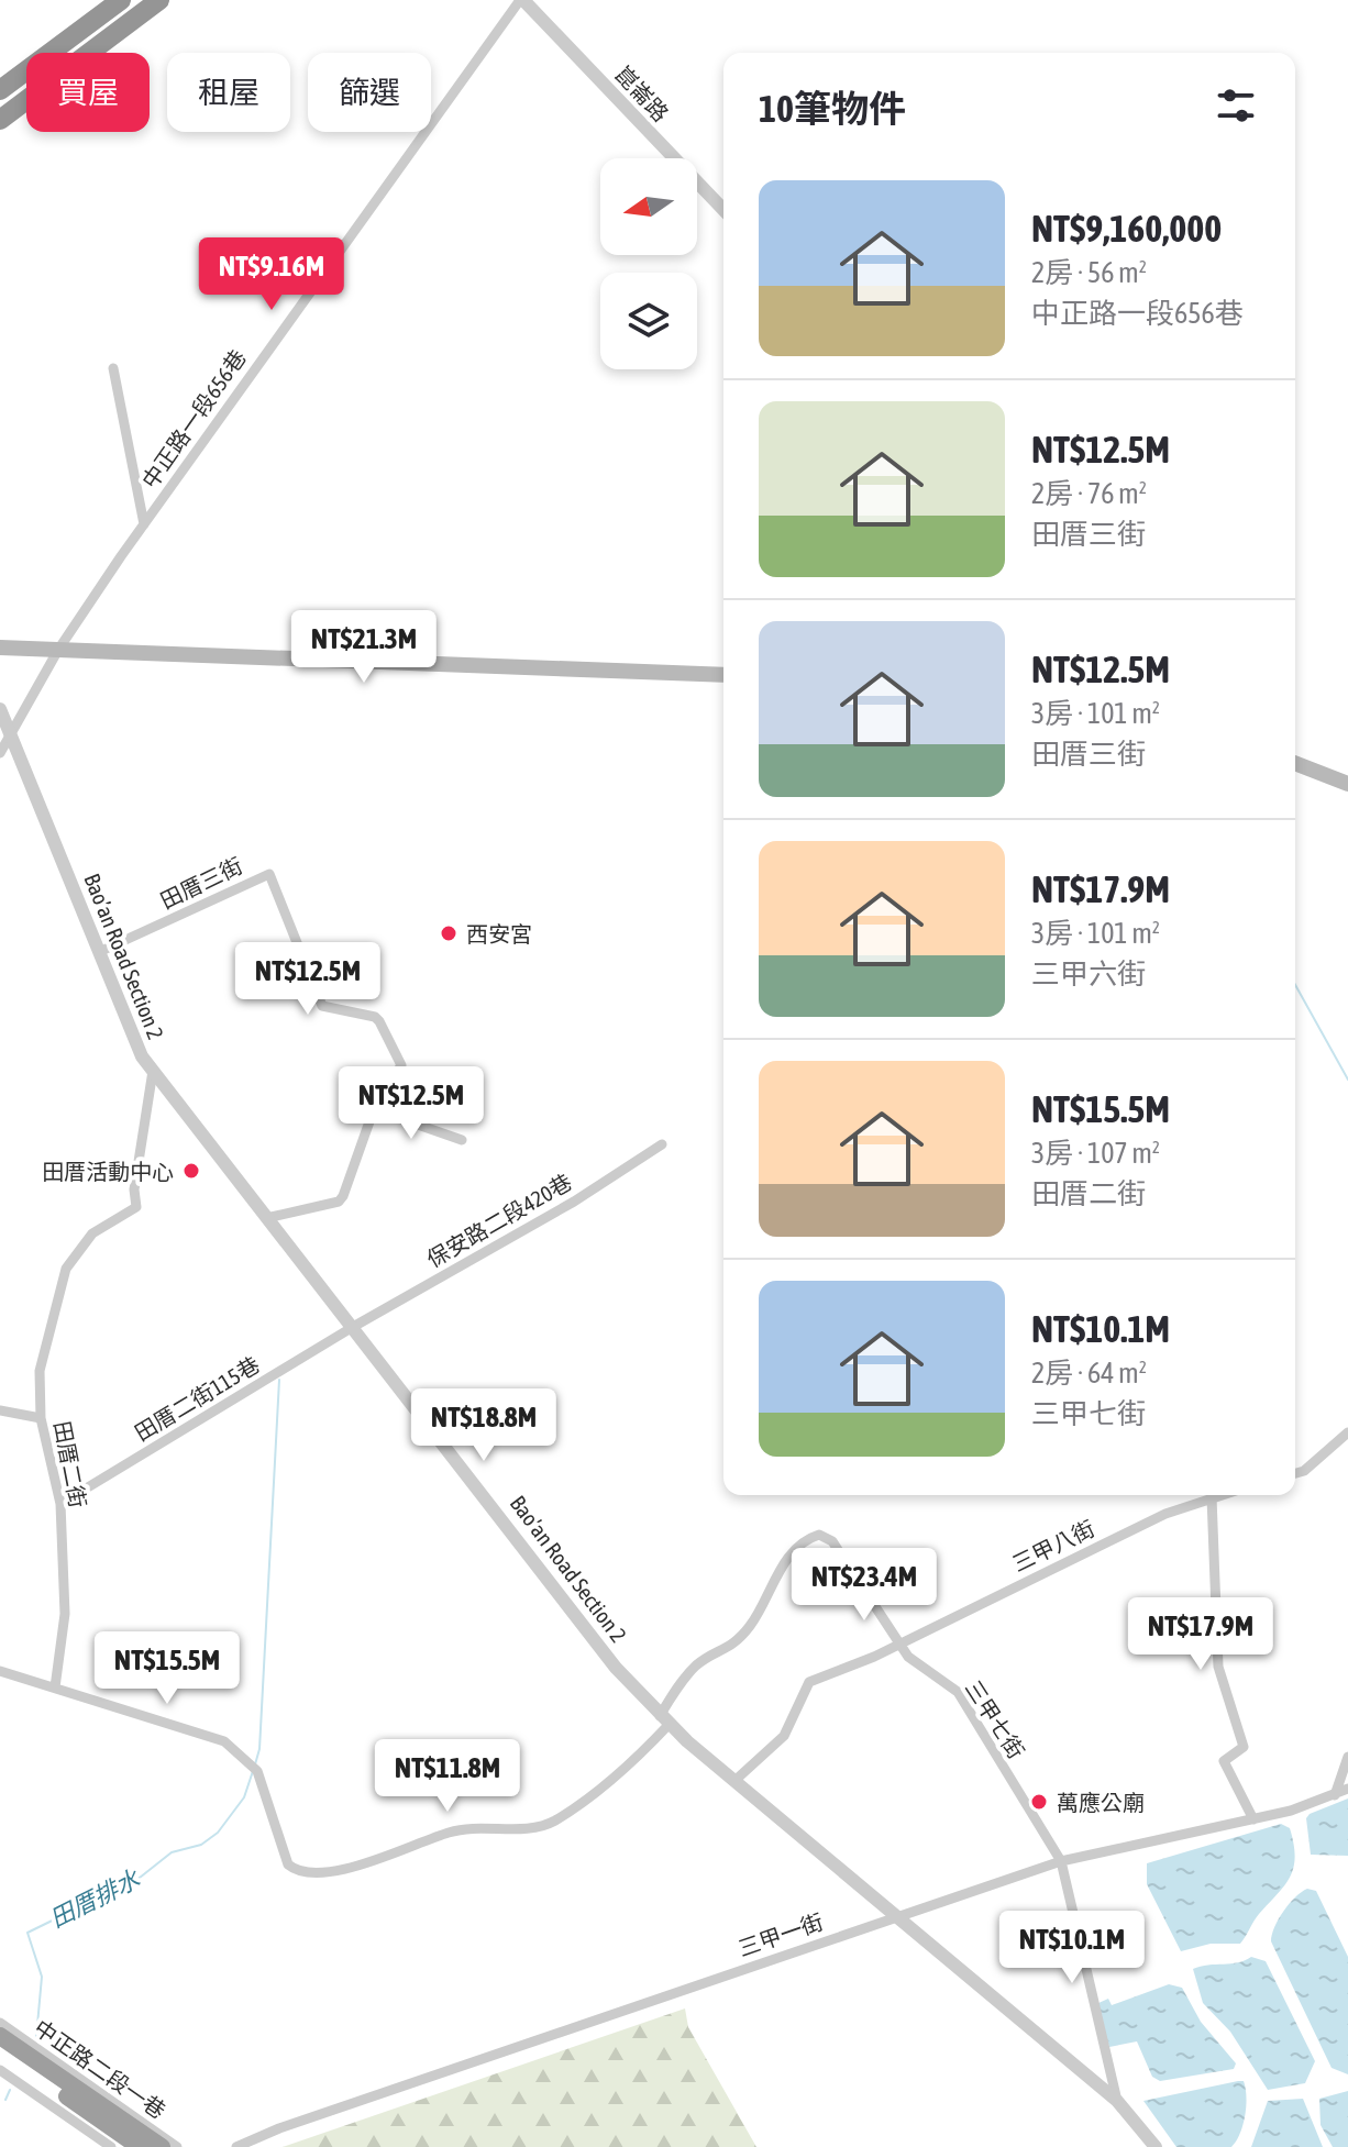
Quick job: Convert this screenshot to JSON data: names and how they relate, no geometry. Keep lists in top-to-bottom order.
{
  "streets": {
    "street": [
      "崑崙路",
      "中正路一段656巷",
      "田厝三街",
      "Bao’an Road Section 2",
      "保安路二段420巷",
      "田厝二街115巷",
      "田厝二街",
      "三甲八街",
      "三甲七街",
      "三甲一街",
      "中正路二段一巷"
    ]
  },
  "crossings": [
    ["崑崙路", "中正路一段656巷"],
    ["中正路一段656巷", "Bao’an Road Section 2"],
    ["田厝三街", "Bao’an Road Section 2"],
    ["Bao’an Road Section 2", "保安路二段420巷"],
    ["Bao’an Road Section 2", "田厝二街115巷"],
    ["Bao’an Road Section 2", "田厝二街"],
    ["Bao’an Road Section 2", "三甲八街"],
    ["Bao’an Road Section 2", "三甲七街"],
    ["Bao’an Road Section 2", "三甲一街"],
    ["保安路二段420巷", "田厝二街115巷"],
    ["田厝二街115巷", "田厝二街"],
    ["三甲八街", "三甲七街"],
    ["三甲七街", "三甲一街"]
  ],
  "water": ["田厝排水"],
  "places": ["西安宮", "田厝活動中心", "萬應公廟"],
  "north": "left",
  "page": {
    "chip": ["買屋", "租屋", "篩選"],
    "heading": "10筆物件",
    "list": [
      {
        "name": "NT$9,160,000",
        "note": "2房 · 56 m² · 中正路一段656巷"
      },
      {
        "name": "NT$12.5M",
        "note": "2房 · 76 m² · 田厝三街"
      },
      {
        "name": "NT$12.5M",
        "note": "3房 · 101 m² · 田厝三街"
      },
      {
        "name": "NT$17.9M",
        "note": "3房 · 101 m² · 三甲六街"
      },
      {
        "name": "NT$15.5M",
        "note": "3房 · 107 m² · 田厝二街"
      },
      {
        "name": "NT$10.1M",
        "note": "2房 · 64 m² · 三甲七街"
      }
    ],
    "price": [
      "NT$9.16M",
      "NT$21.3M",
      "NT$12.5M",
      "NT$12.5M",
      "NT$18.8M",
      "NT$23.4M",
      "NT$17.9M",
      "NT$15.5M",
      "NT$11.8M",
      "NT$10.1M"
    ]
  }
}
